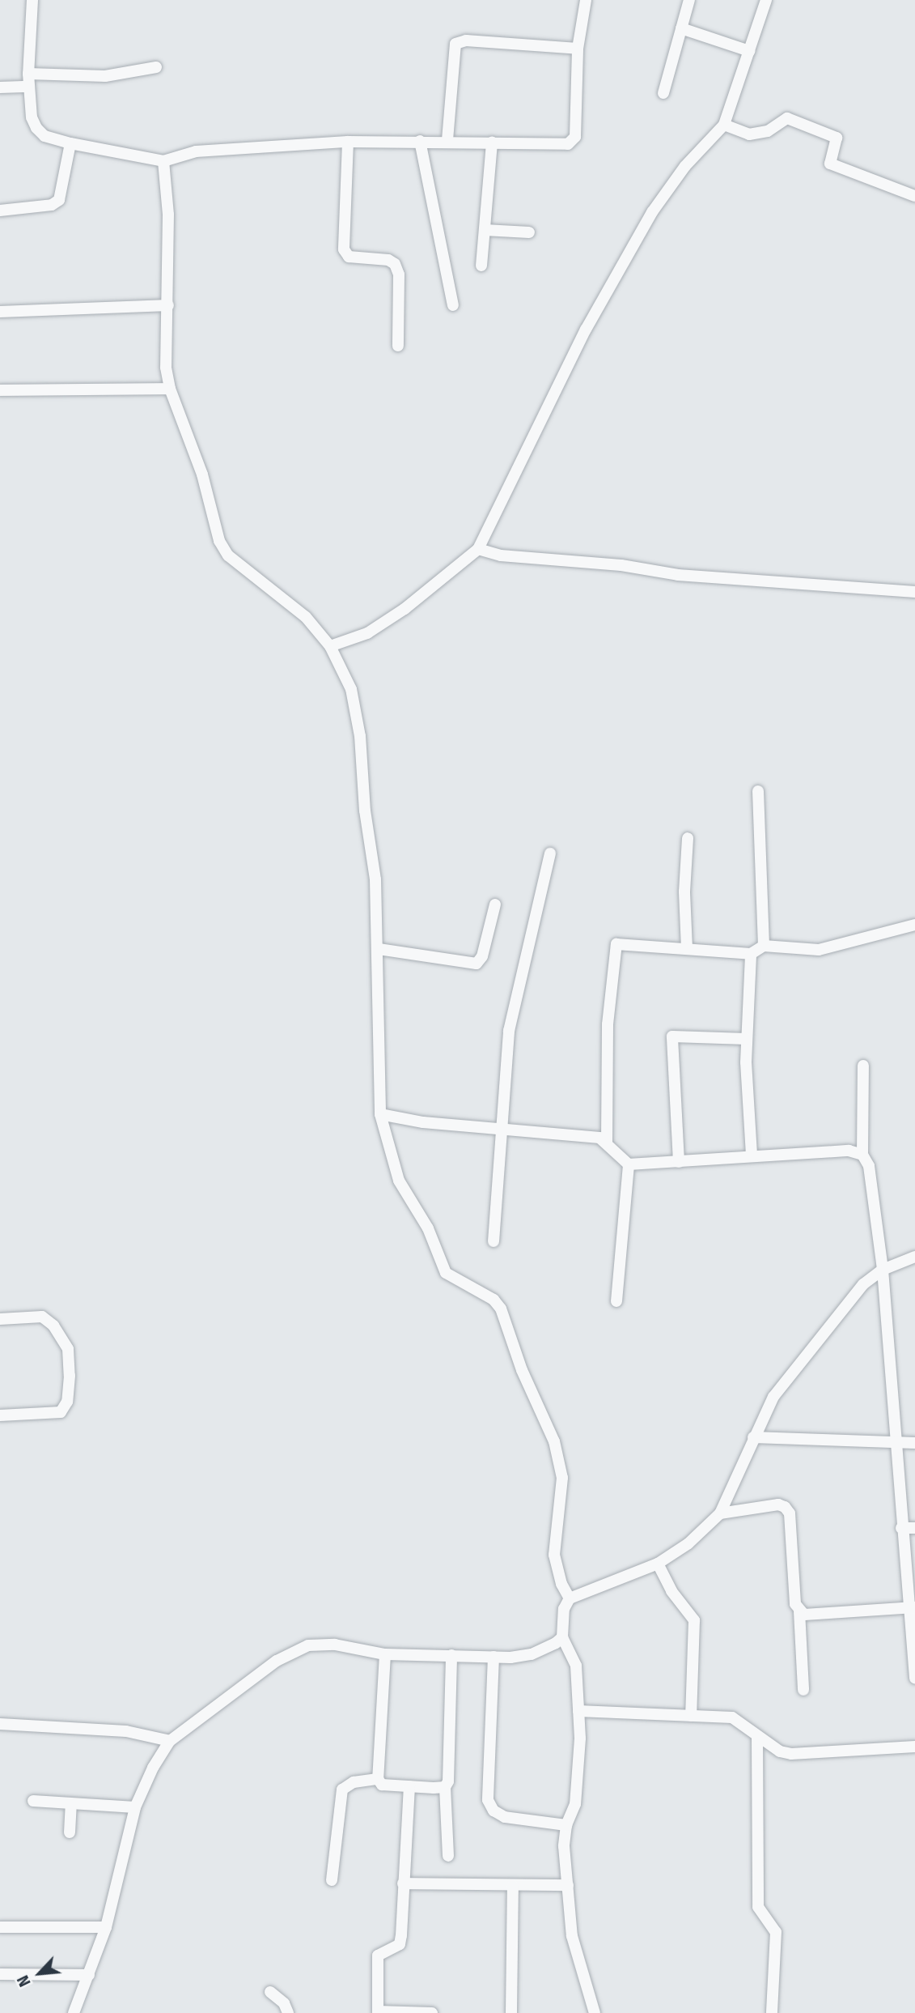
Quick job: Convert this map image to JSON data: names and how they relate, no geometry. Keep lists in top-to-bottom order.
{
  "north": "bottom left"
}
